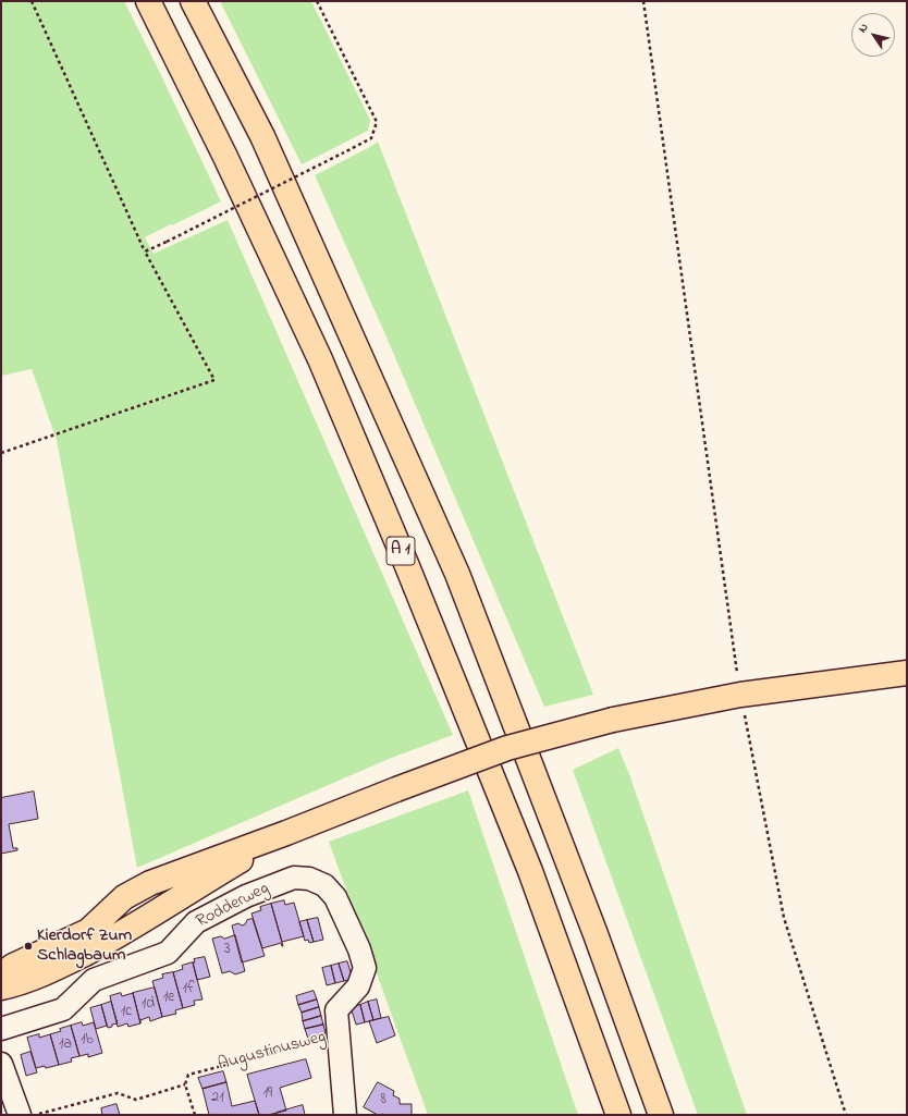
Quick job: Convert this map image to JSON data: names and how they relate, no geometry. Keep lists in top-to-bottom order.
{
  "streets": {
    "main road": ["A 1"],
    "street": ["Rodderweg", "Augustinusweg"]
  },
  "crossings": [
    ["Rodderweg", "Augustinusweg"]
  ],
  "places": ["Kierdorf Zum Schlagbaum"],
  "house_numbers": [
    "3",
    "1f",
    "1e",
    "1d",
    "1c",
    "1b",
    "1a",
    "19",
    "21",
    "8"
  ],
  "north": "top left"
}
